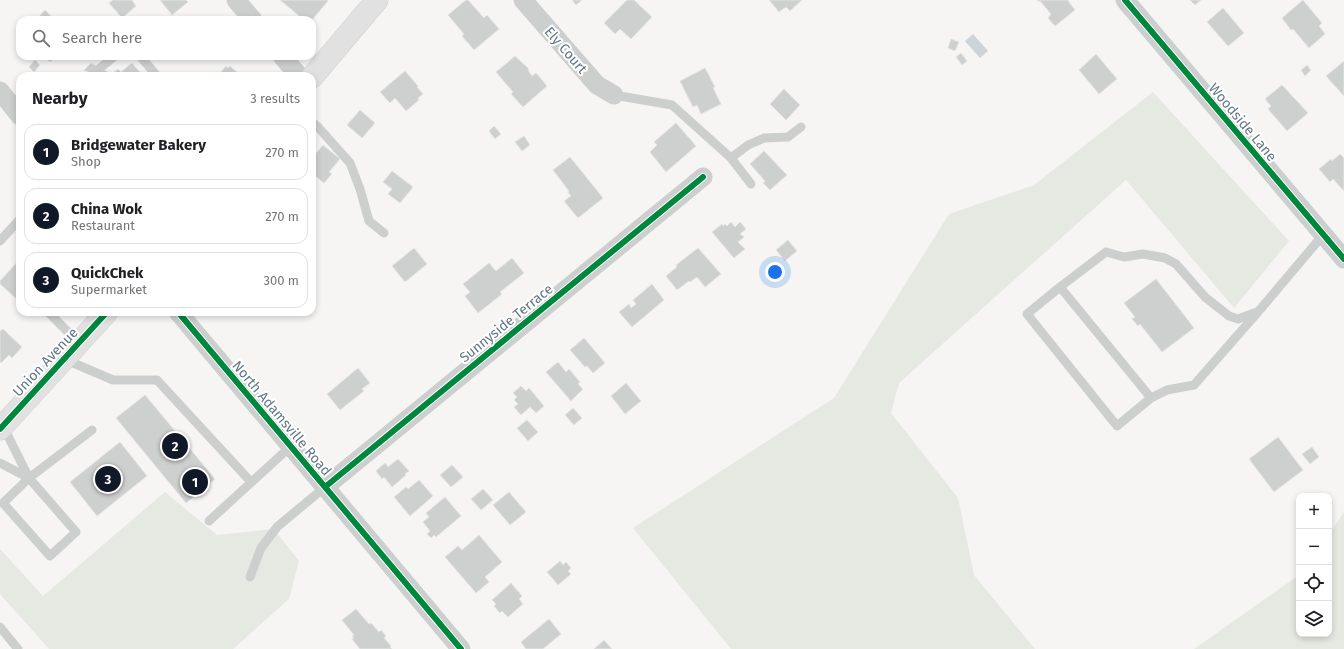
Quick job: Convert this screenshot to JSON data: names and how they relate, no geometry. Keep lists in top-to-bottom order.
{
  "streets": {
    "street": [
      "Ely Court",
      "Woodside Lane",
      "Sunnyside Terrace",
      "Union Avenue",
      "North Adamsville Road"
    ]
  },
  "crossings": [
    ["Sunnyside Terrace", "North Adamsville Road"]
  ],
  "page": {
    "search": "Search here",
    "heading": ["Nearby", "3 results"],
    "list": [
      {
        "mark": "1",
        "name": "Bridgewater Bakery",
        "note": "Shop",
        "value": "270 m"
      },
      {
        "mark": "2",
        "name": "China Wok",
        "note": "Restaurant",
        "value": "270 m"
      },
      {
        "mark": "3",
        "name": "QuickChek",
        "note": "Supermarket",
        "value": "300 m"
      }
    ],
    "pins": ["2", "3", "1"],
    "map_buttons": ["+", "−"]
  }
}
